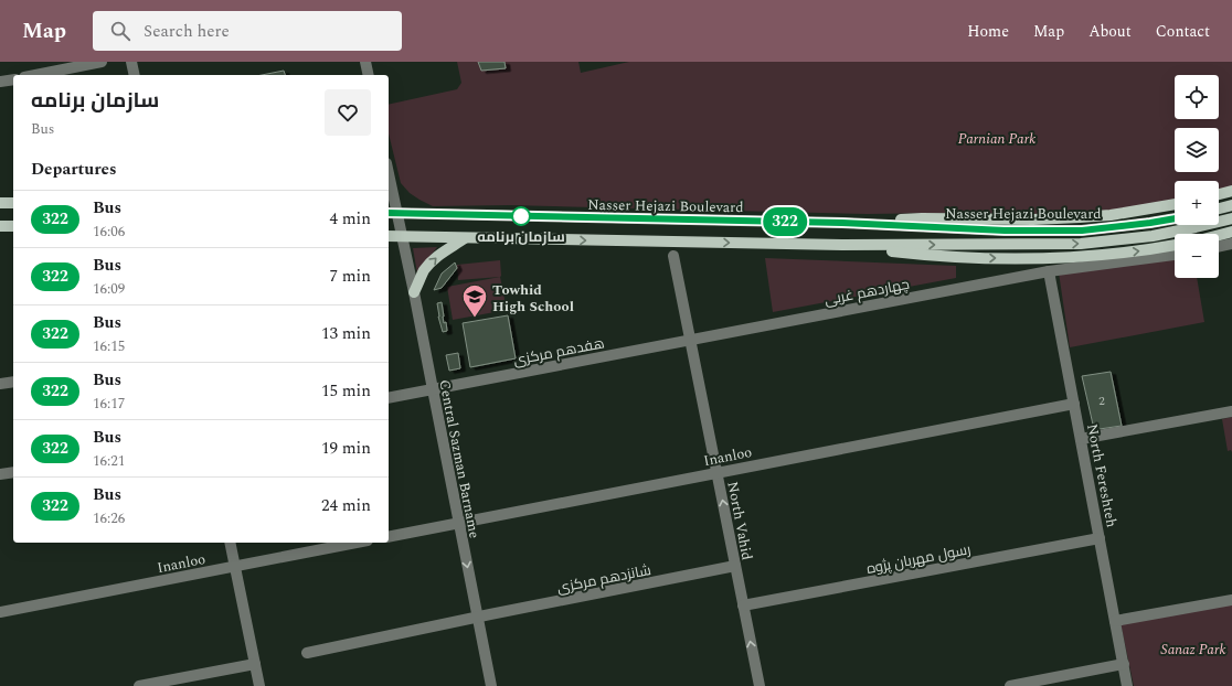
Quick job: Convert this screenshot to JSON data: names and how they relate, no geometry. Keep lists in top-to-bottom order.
{
  "streets": {
    "main road": ["Nasser Hejazi Boulevard"],
    "street": [
      "چهاردهم غربی",
      "هفدهم مرکزی",
      "Inanloo",
      "Central Sazman Barname",
      "North Fereshteh",
      "North Vahid",
      "رسول مهربان پژوه",
      "شانزدهم مرکزی"
    ]
  },
  "crossings": [
    ["Nasser Hejazi Boulevard", "Central Sazman Barname"],
    ["چهاردهم غربی", "هفدهم مرکزی"],
    ["چهاردهم غربی", "North Fereshteh"],
    ["چهاردهم غربی", "North Vahid"],
    ["هفدهم مرکزی", "Central Sazman Barname"],
    ["هفدهم مرکزی", "North Vahid"],
    ["Inanloo", "Central Sazman Barname"],
    ["Inanloo", "North Fereshteh"],
    ["Inanloo", "North Vahid"],
    ["Central Sazman Barname", "شانزدهم مرکزی"],
    ["North Fereshteh", "رسول مهربان پژوه"],
    ["North Vahid", "رسول مهربان پژوه"],
    ["North Vahid", "شانزدهم مرکزی"]
  ],
  "one_way": ["North Vahid"],
  "parks": ["Parnian Park", "Sanaz Park"],
  "places": {
    "other": ["سازمان برنامه"],
    "school or university": ["Towhid High School"]
  },
  "lines": ["bus line 322"],
  "house_numbers": ["2"],
  "page": {
    "header": "Map",
    "search": "Search here",
    "nav": [
      "Home",
      "Map",
      "About",
      "Contact"
    ],
    "on_map": "322",
    "map_buttons": ["+", "−"],
    "heading": [
      ["سازمان برنامه", "Bus"],
      "Departures"
    ],
    "list": [
      {
        "mark": "322",
        "name": "Bus",
        "note": "16:06",
        "value": "4 min"
      },
      {
        "mark": "322",
        "name": "Bus",
        "note": "16:09",
        "value": "7 min"
      },
      {
        "mark": "322",
        "name": "Bus",
        "note": "16:15",
        "value": "13 min"
      },
      {
        "mark": "322",
        "name": "Bus",
        "note": "16:17",
        "value": "15 min"
      },
      {
        "mark": "322",
        "name": "Bus",
        "note": "16:21",
        "value": "19 min"
      },
      {
        "mark": "322",
        "name": "Bus",
        "note": "16:26",
        "value": "24 min"
      }
    ]
  }
}
